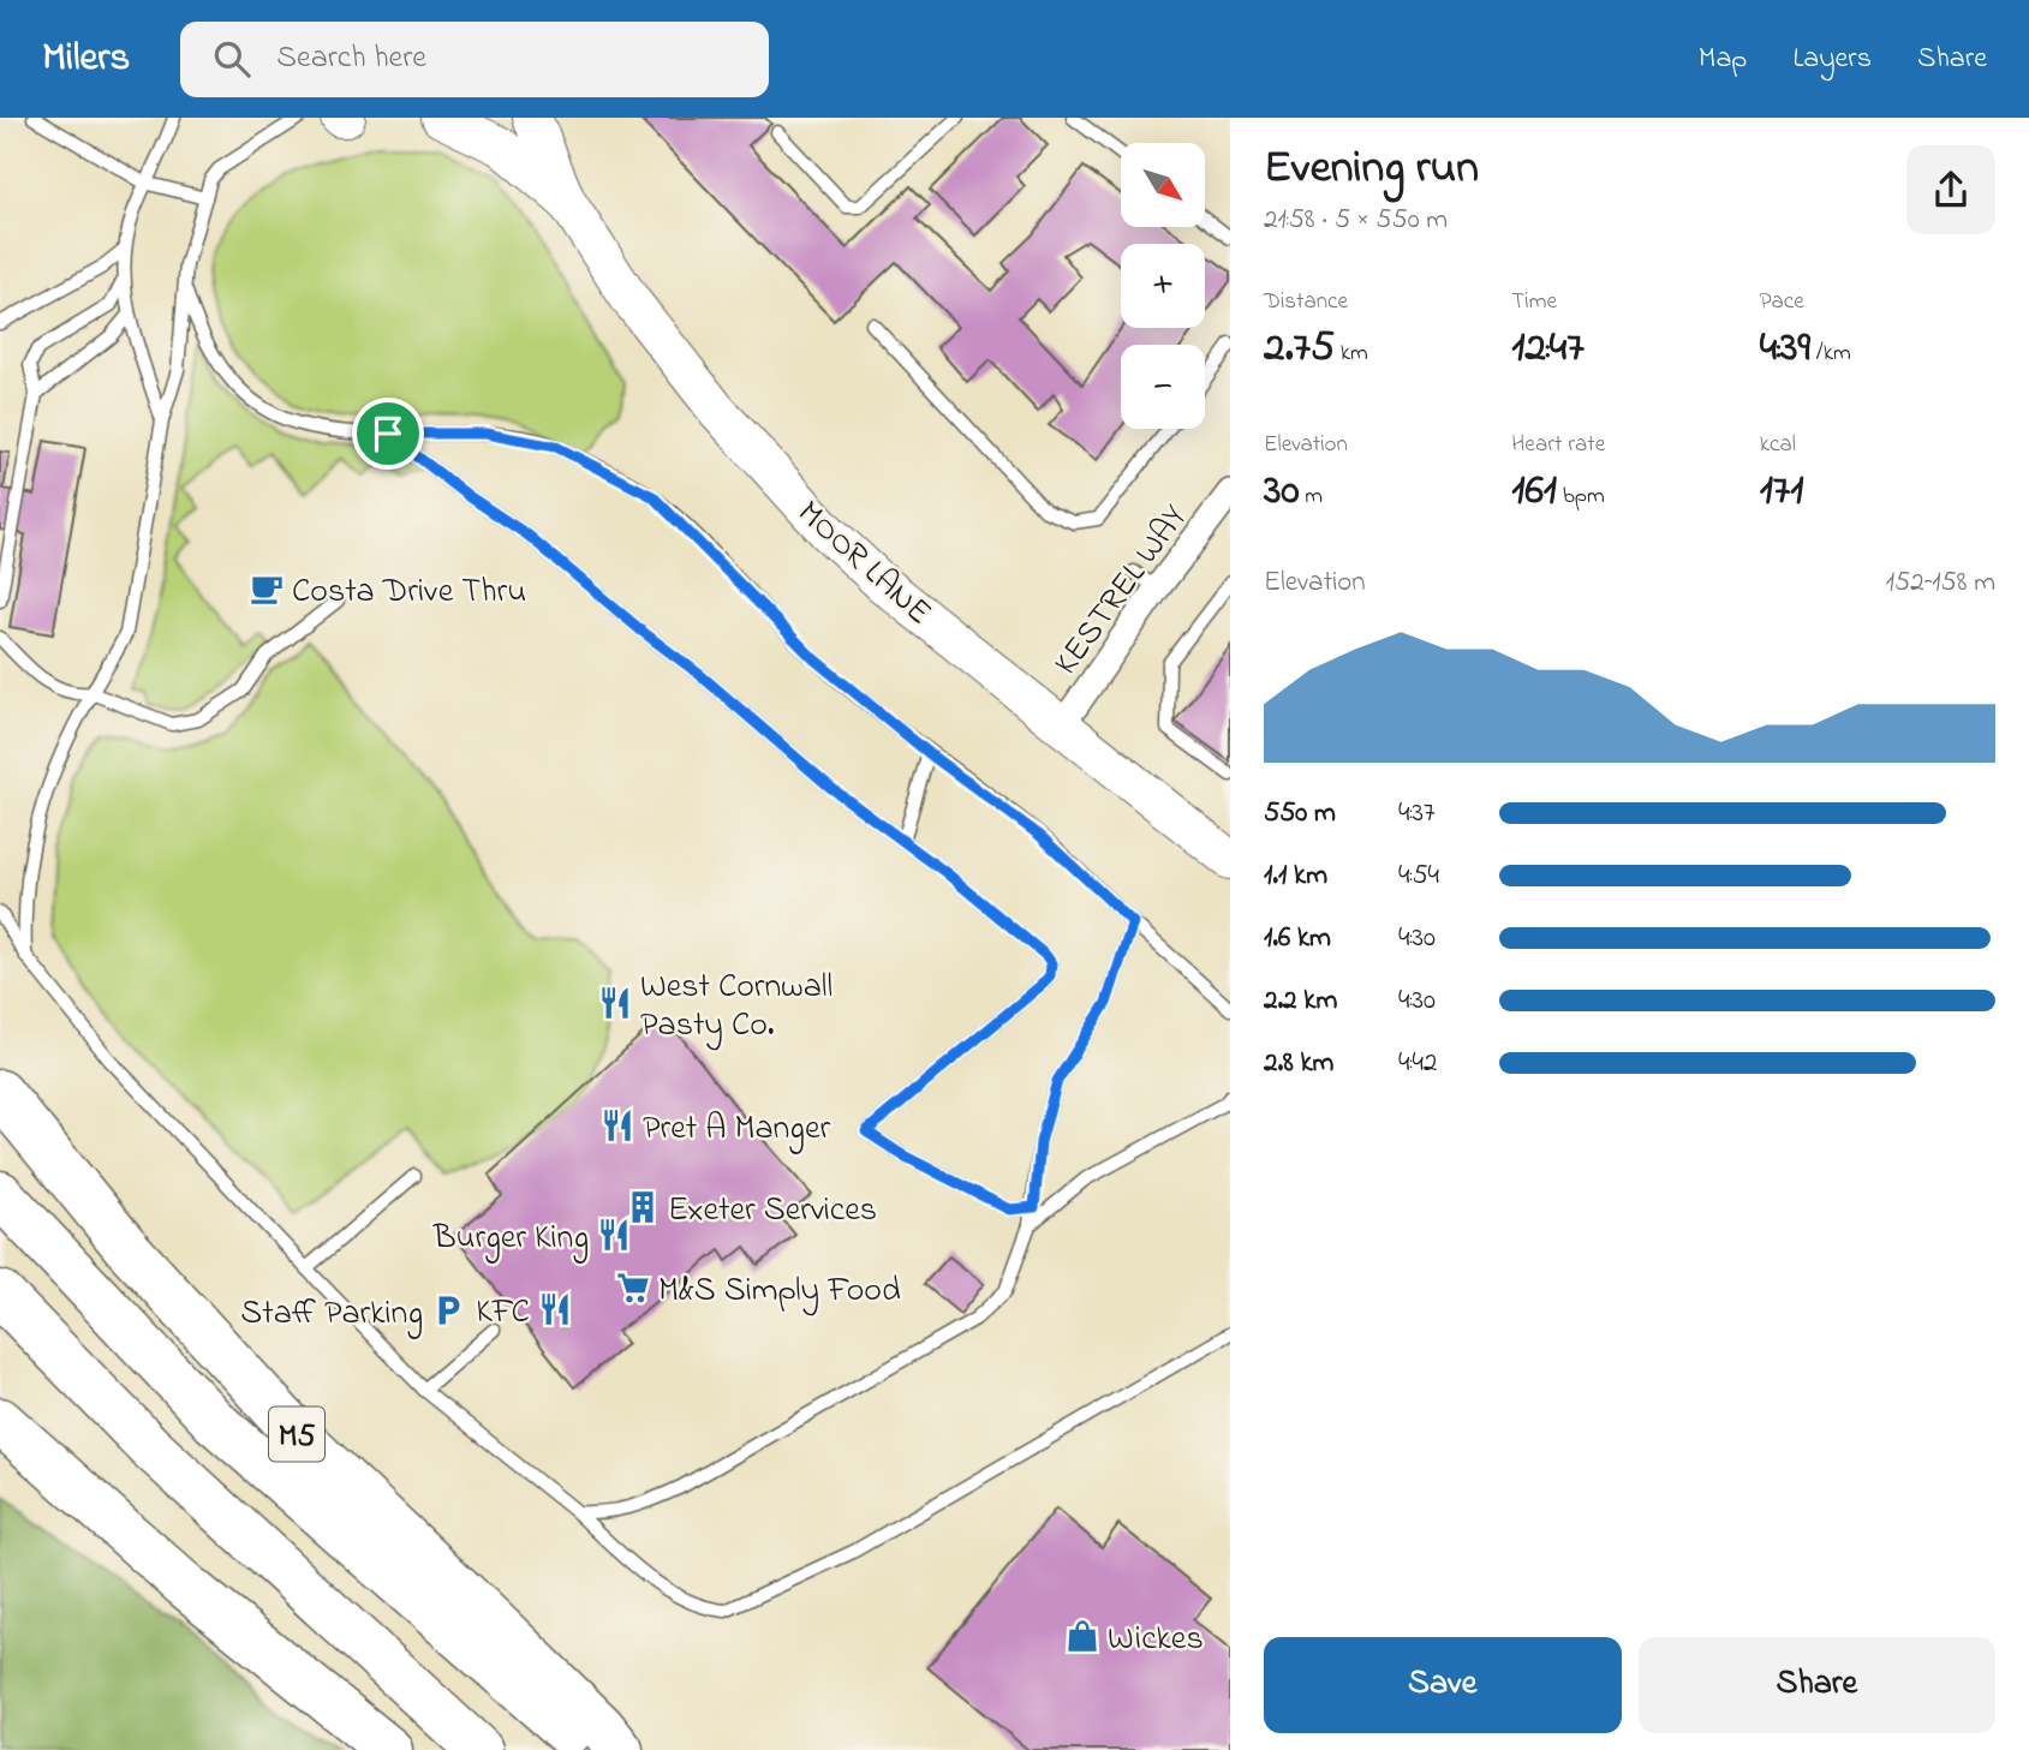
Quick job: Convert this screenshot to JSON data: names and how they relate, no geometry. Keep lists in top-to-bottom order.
{
  "streets": {
    "highway": ["M5"],
    "main road": ["MOOR LANE"],
    "street": ["KESTREL WAY"]
  },
  "crossings": [
    ["MOOR LANE", "KESTREL WAY"]
  ],
  "places": {
    "cafe": ["Costa Drive Thru"],
    "restaurant": [
      "West Cornwall Pasty Co.",
      "Pret A Manger",
      "Burger King",
      "KFC"
    ],
    "building": ["Exeter Services"],
    "supermarket": ["M&S Simply Food"],
    "parking": ["Staff Parking"],
    "shop": ["Wickes"]
  },
  "north": "bottom right",
  "page": {
    "header": "Milers",
    "search": "Search here",
    "nav": ["Map", "Layers", "Share"],
    "heading": ["Evening run", "21:58 · 5 × 550 m"],
    "map_buttons": ["+", "−"],
    "stats": [
      ["Distance", "2.75 km"],
      ["Time", "12:47"],
      ["Pace", "4:39 /km"],
      ["Elevation", "30 m"],
      ["Heart rate", "161 bpm"],
      ["kcal", "171"]
    ],
    "chart": ["Elevation", "152–158 m"],
    "list": [
      {
        "name": "550 m",
        "note": "4:37"
      },
      {
        "name": "1.1 km",
        "note": "4:54"
      },
      {
        "name": "1.6 km",
        "note": "4:30"
      },
      {
        "name": "2.2 km",
        "note": "4:30"
      },
      {
        "name": "2.8 km",
        "note": "4:42"
      }
    ],
    "buttons": ["Save", "Share"]
  }
}
